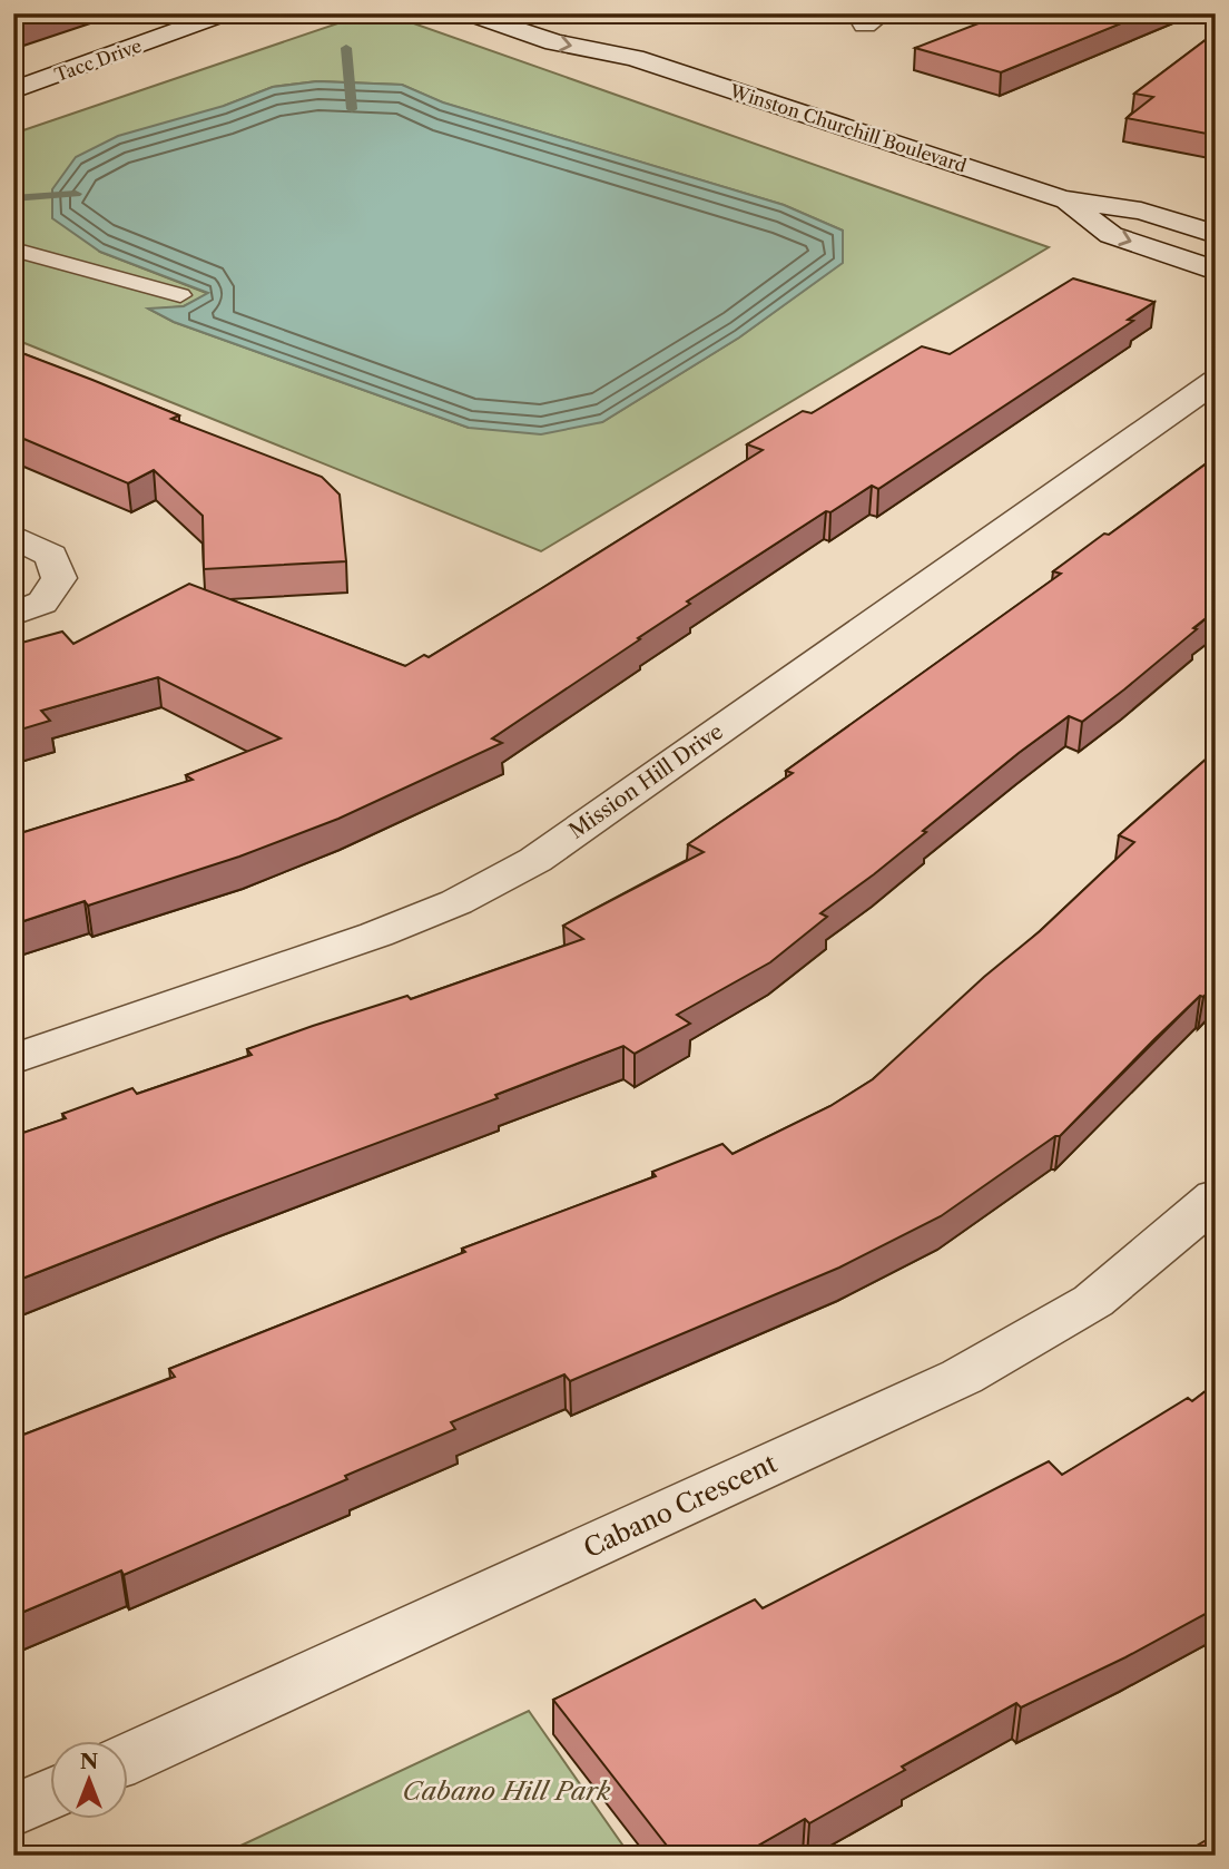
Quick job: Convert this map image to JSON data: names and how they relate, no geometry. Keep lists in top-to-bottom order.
{
  "streets": {
    "street": [
      "Tacc Drive",
      "Winston Churchill Boulevard",
      "Mission Hill Drive",
      "Cabano Crescent"
    ]
  },
  "parks": ["Cabano Hill Park"],
  "north": "top"
}
